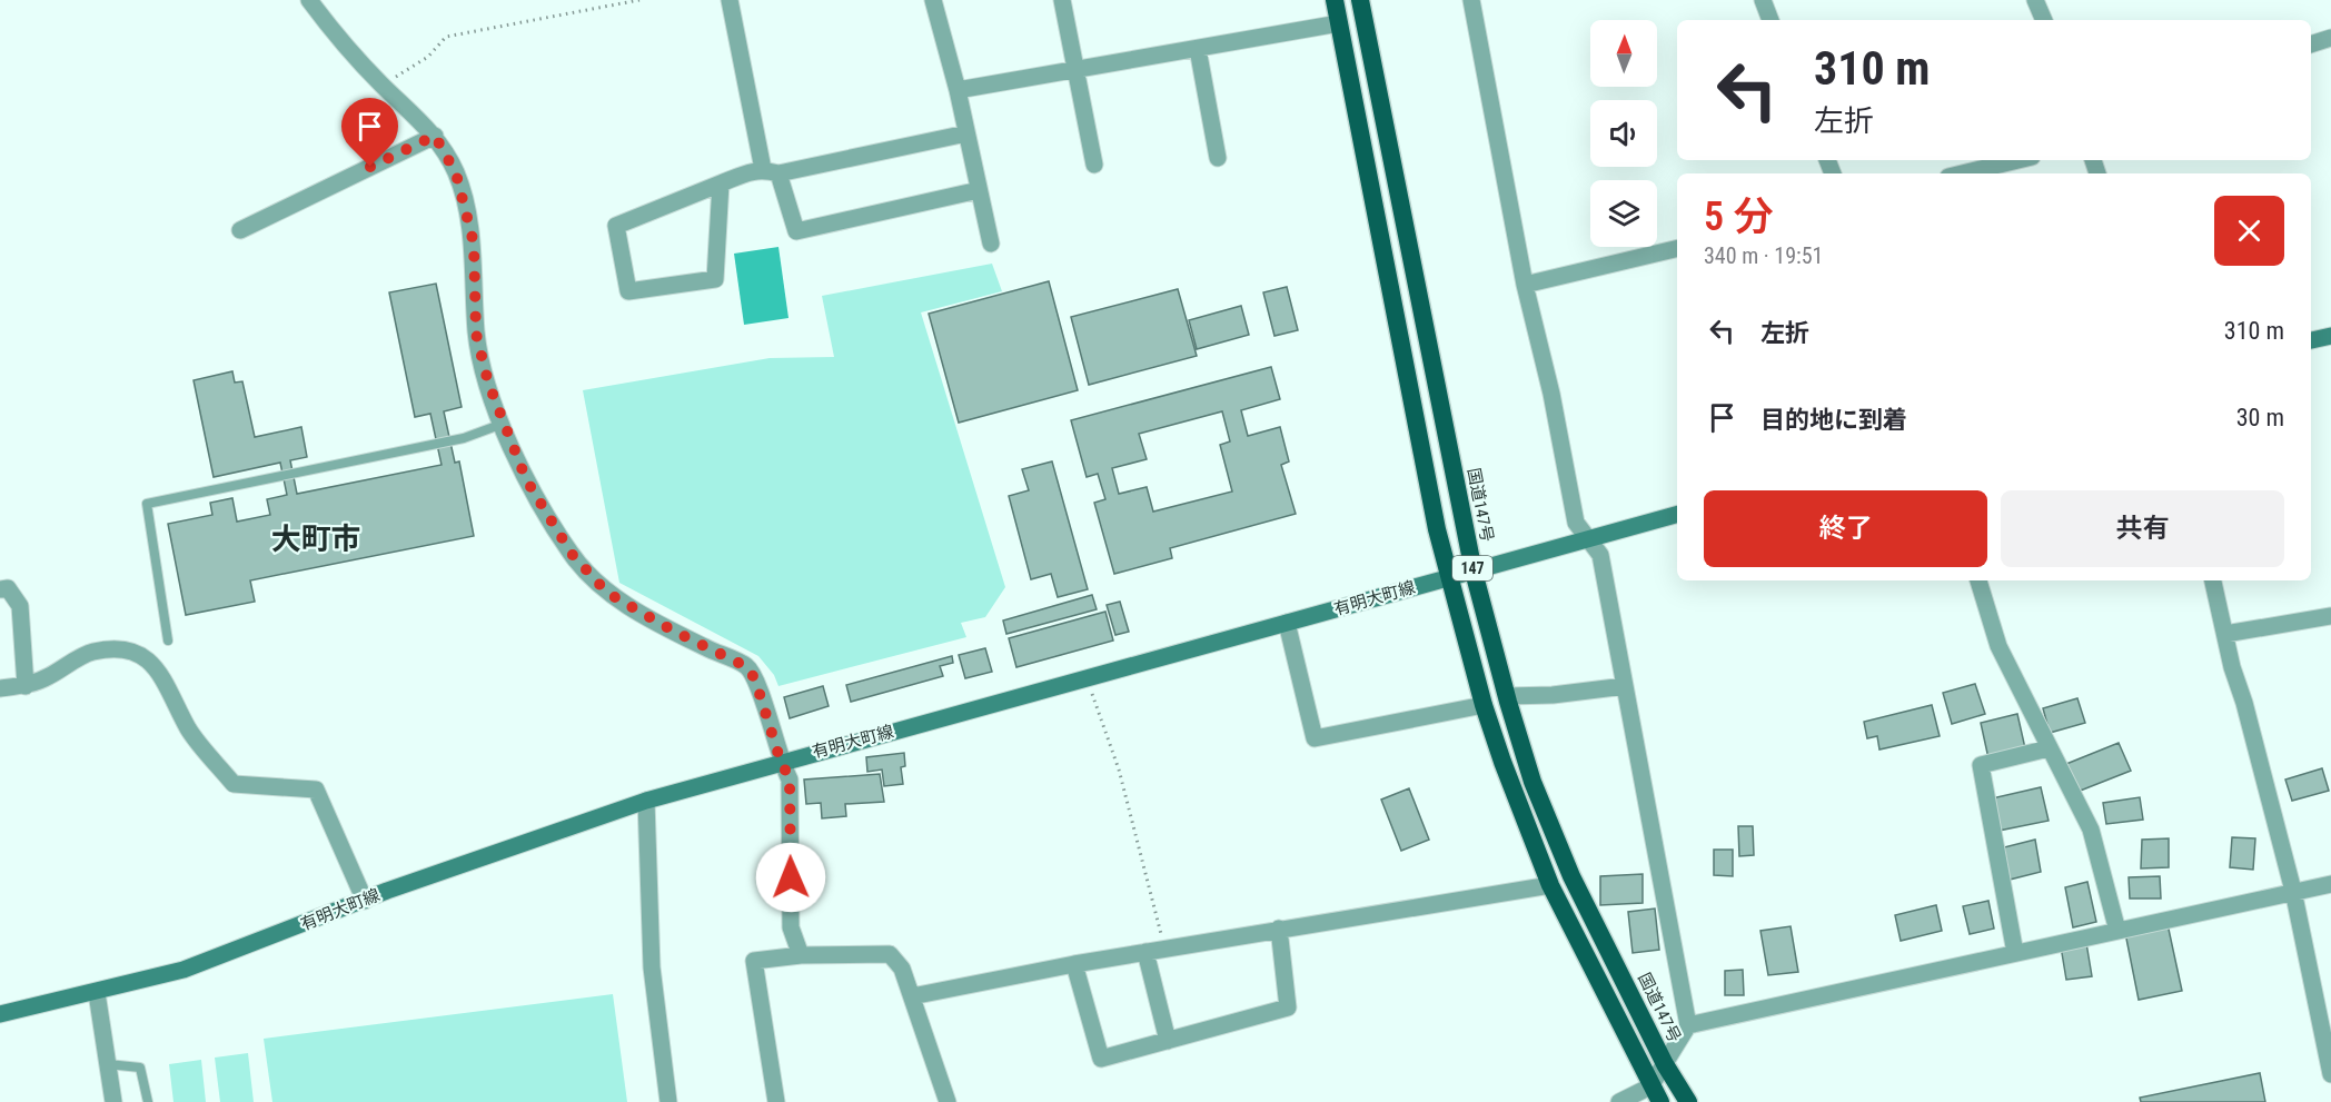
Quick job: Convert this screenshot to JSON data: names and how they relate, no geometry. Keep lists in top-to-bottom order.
{
  "streets": {
    "highway": ["国道147号", "147"],
    "main road": ["有明大町線"]
  },
  "crossings": [
    ["国道147号", "有明大町線"],
    ["147", "有明大町線"]
  ],
  "districts": ["大町市"],
  "north": "top",
  "page": {
    "turn": ["310 m", "左折"],
    "heading": ["5 分", "340 m · 19:51"],
    "list": [
      {
        "name": "左折",
        "value": "310 m"
      },
      {
        "name": "目的地に到着",
        "value": "30 m"
      }
    ],
    "buttons": ["終了", "共有"]
  }
}
